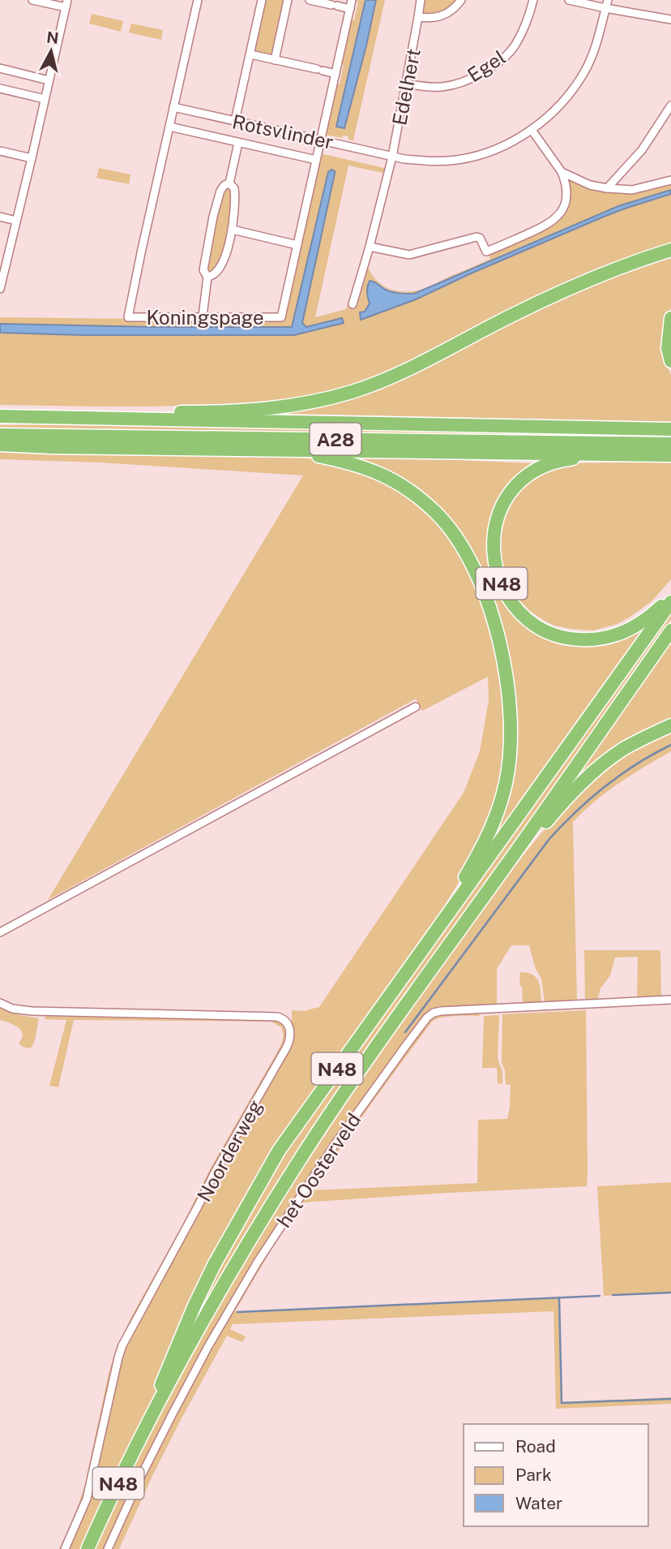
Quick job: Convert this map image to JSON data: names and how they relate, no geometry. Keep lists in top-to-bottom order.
{
  "streets": {
    "highway": ["A28", "N48"],
    "street": [
      "Egel",
      "Edelhert",
      "Rotsvlinder",
      "Koningspage",
      "Noorderweg",
      "het Oosterveld"
    ]
  },
  "crossings": [
    ["Egel", "Edelhert"],
    ["Edelhert", "Rotsvlinder"],
    ["Rotsvlinder", "Koningspage"],
    ["A28", "N48"]
  ],
  "legend": ["Road", "Park", "Water"],
  "north": "top"
}
